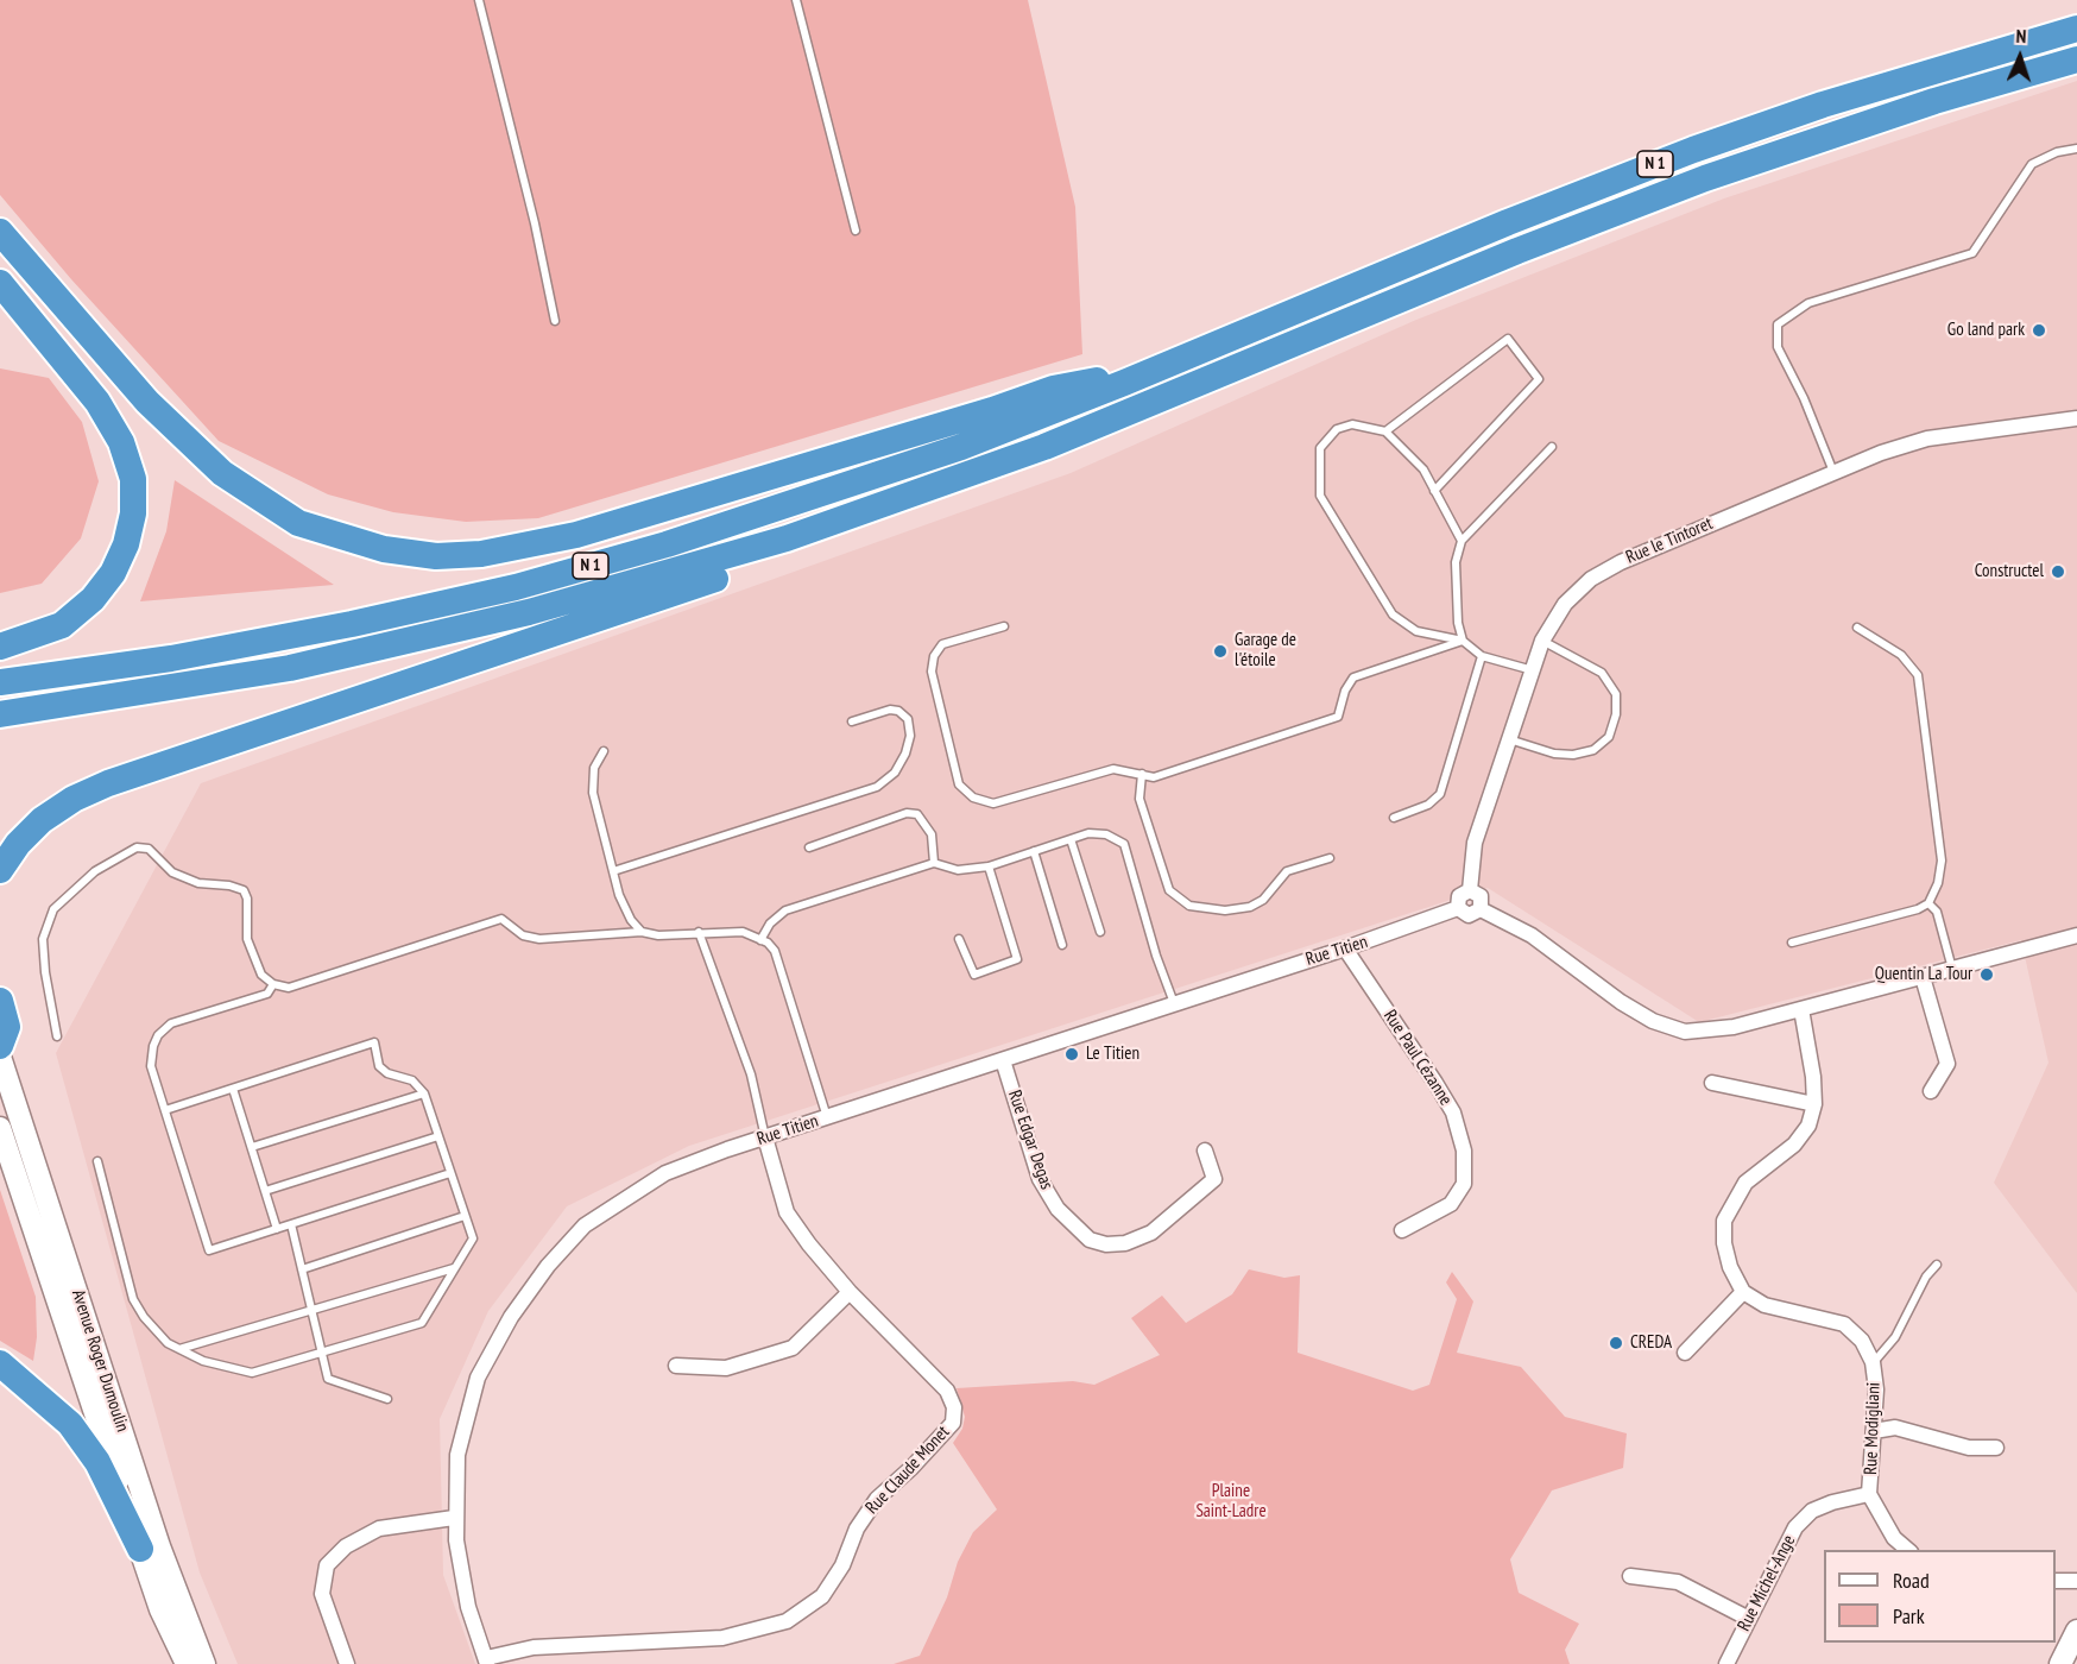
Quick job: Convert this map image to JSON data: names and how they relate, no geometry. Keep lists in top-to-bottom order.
{
  "streets": {
    "highway": ["N 1"],
    "main road": ["Avenue Roger Dumoulin"],
    "street": [
      "Rue le Tintoret",
      "Rue Titien",
      "Rue Paul Cézanne",
      "Rue Edgar Degas",
      "Rue Modigliani",
      "Rue Claude Monet",
      "Rue Michel-Ange"
    ]
  },
  "crossings": [
    ["Rue le Tintoret", "Rue Titien"],
    ["Rue Titien", "Rue Paul Cézanne"],
    ["Rue Titien", "Rue Edgar Degas"],
    ["Rue Titien", "Rue Claude Monet"],
    ["Rue Modigliani", "Rue Michel-Ange"]
  ],
  "parks": ["Plaine Saint-Ladre"],
  "places": [
    "Go land park",
    "Constructel",
    "Garage de l'étoile",
    "Quentin La Tour",
    "Le Titien",
    "CREDA"
  ],
  "legend": ["Road", "Park"],
  "north": "top"
}
